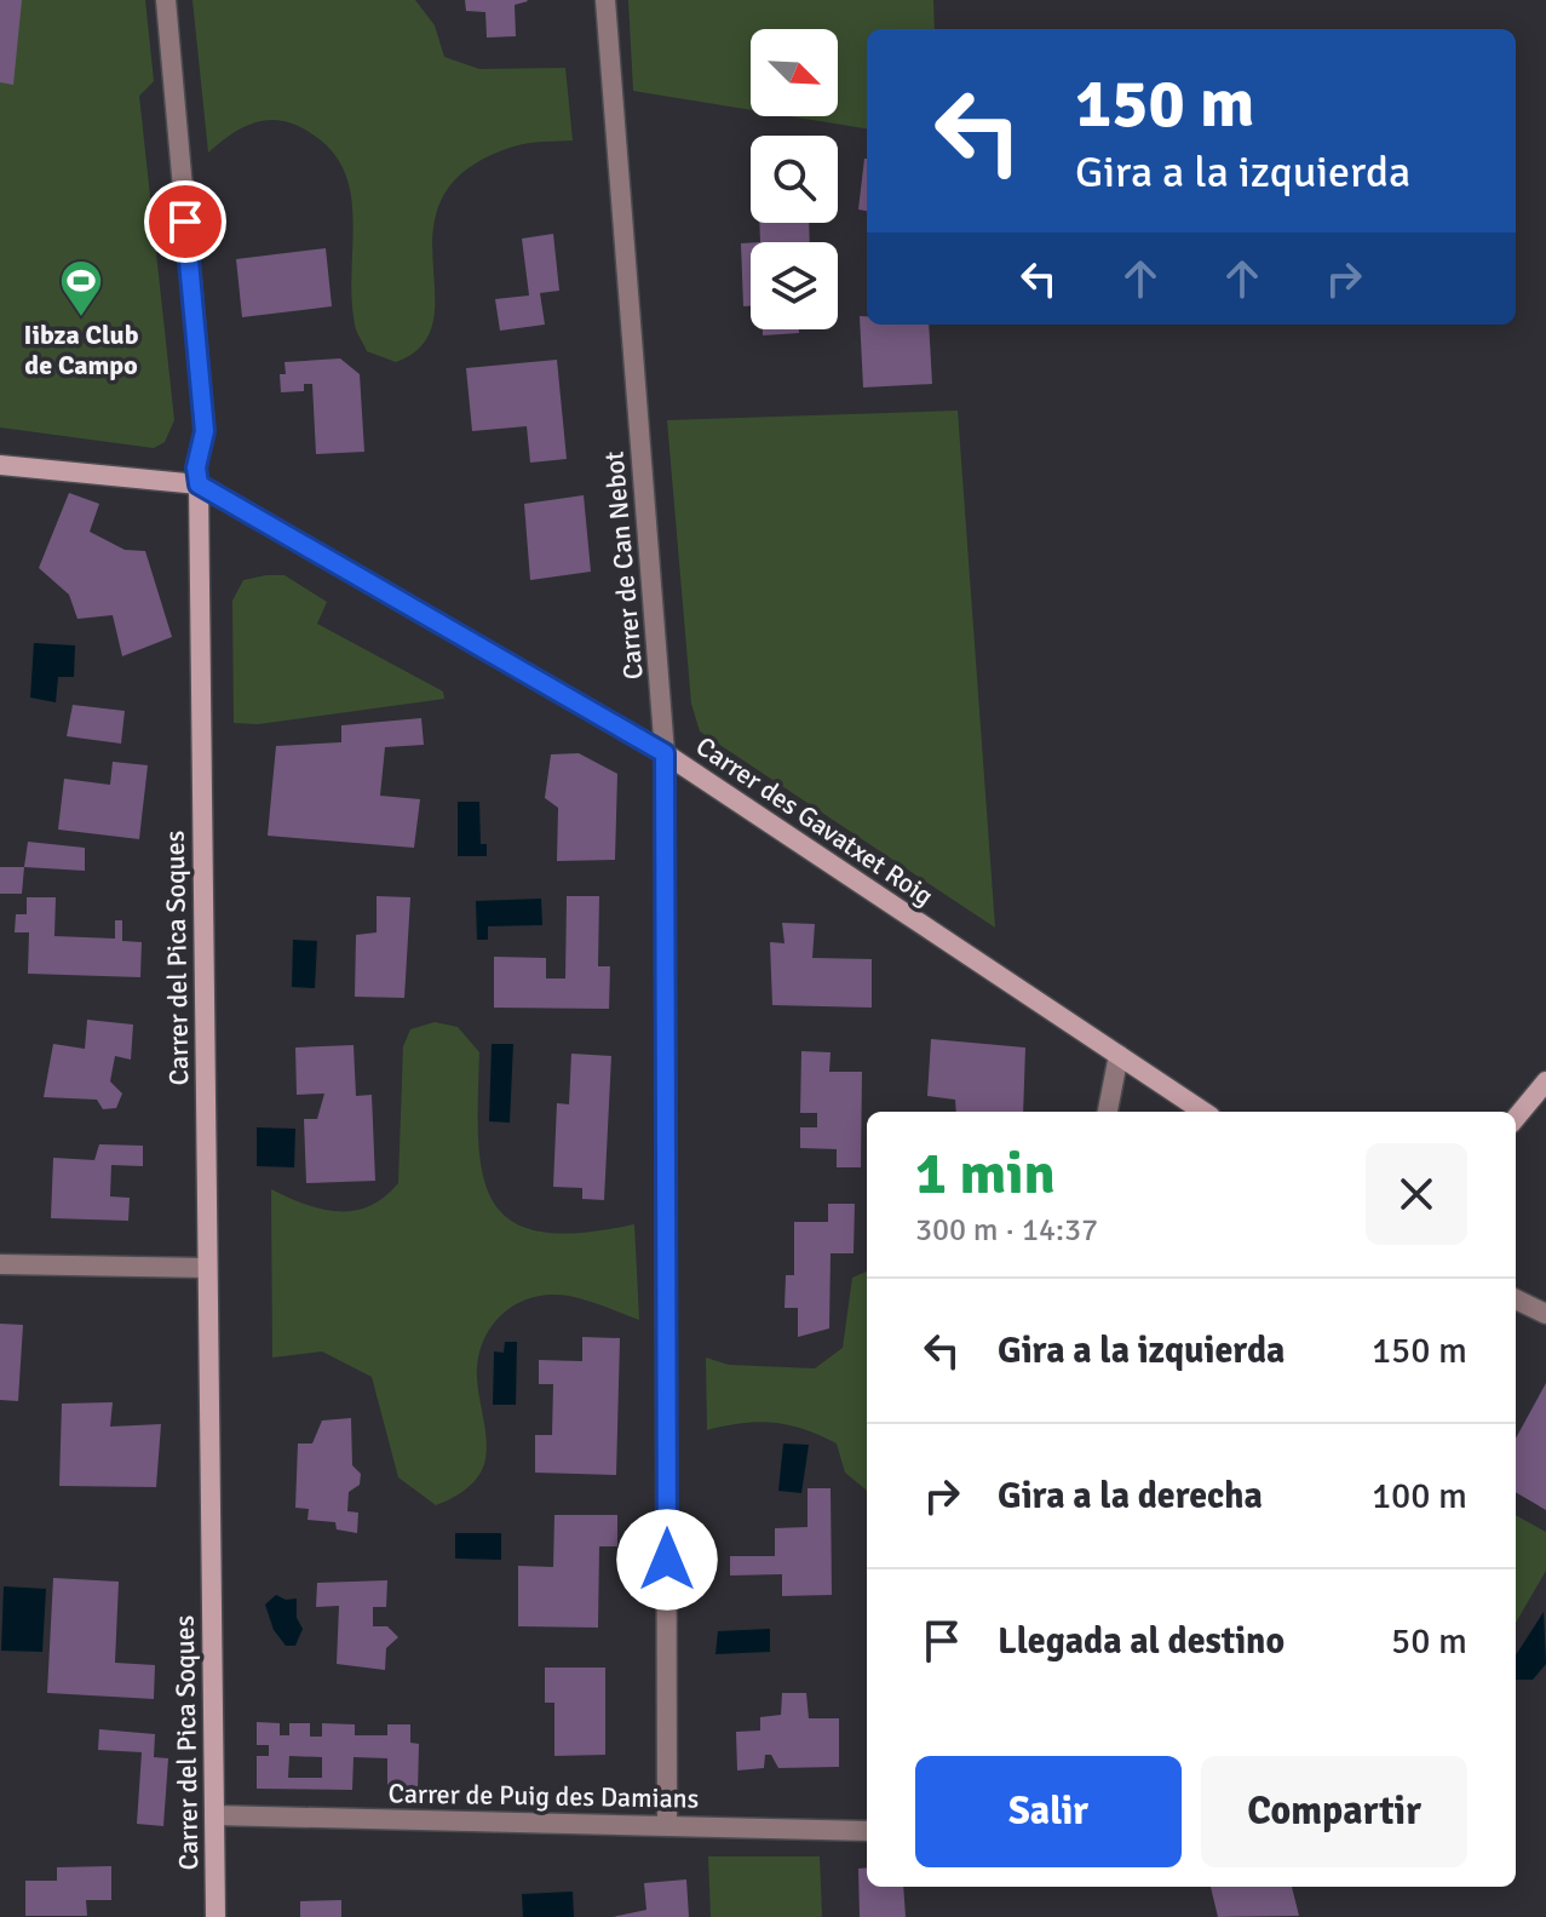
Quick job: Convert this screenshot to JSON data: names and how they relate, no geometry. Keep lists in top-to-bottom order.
{
  "streets": {
    "street": [
      "Carrer de Can Nebot",
      "Carrer des Gavatxet Roig",
      "Carrer del Pica Soques",
      "Carrer de Puig des Damians"
    ]
  },
  "crossings": [
    ["Carrer de Can Nebot", "Carrer des Gavatxet Roig"],
    ["Carrer de Can Nebot", "Carrer de Puig des Damians"],
    ["Carrer des Gavatxet Roig", "Carrer del Pica Soques"],
    ["Carrer del Pica Soques", "Carrer de Puig des Damians"]
  ],
  "places": {
    "sports": ["Iibza Club de Campo"]
  },
  "north": "bottom right",
  "page": {
    "turn": ["150 m", "Gira a la izquierda"],
    "heading": ["1 min", "300 m · 14:37"],
    "list": [
      {
        "name": "Gira a la izquierda",
        "value": "150 m"
      },
      {
        "name": "Gira a la derecha",
        "value": "100 m"
      },
      {
        "name": "Llegada al destino",
        "value": "50 m"
      }
    ],
    "buttons": ["Salir", "Compartir"]
  }
}
